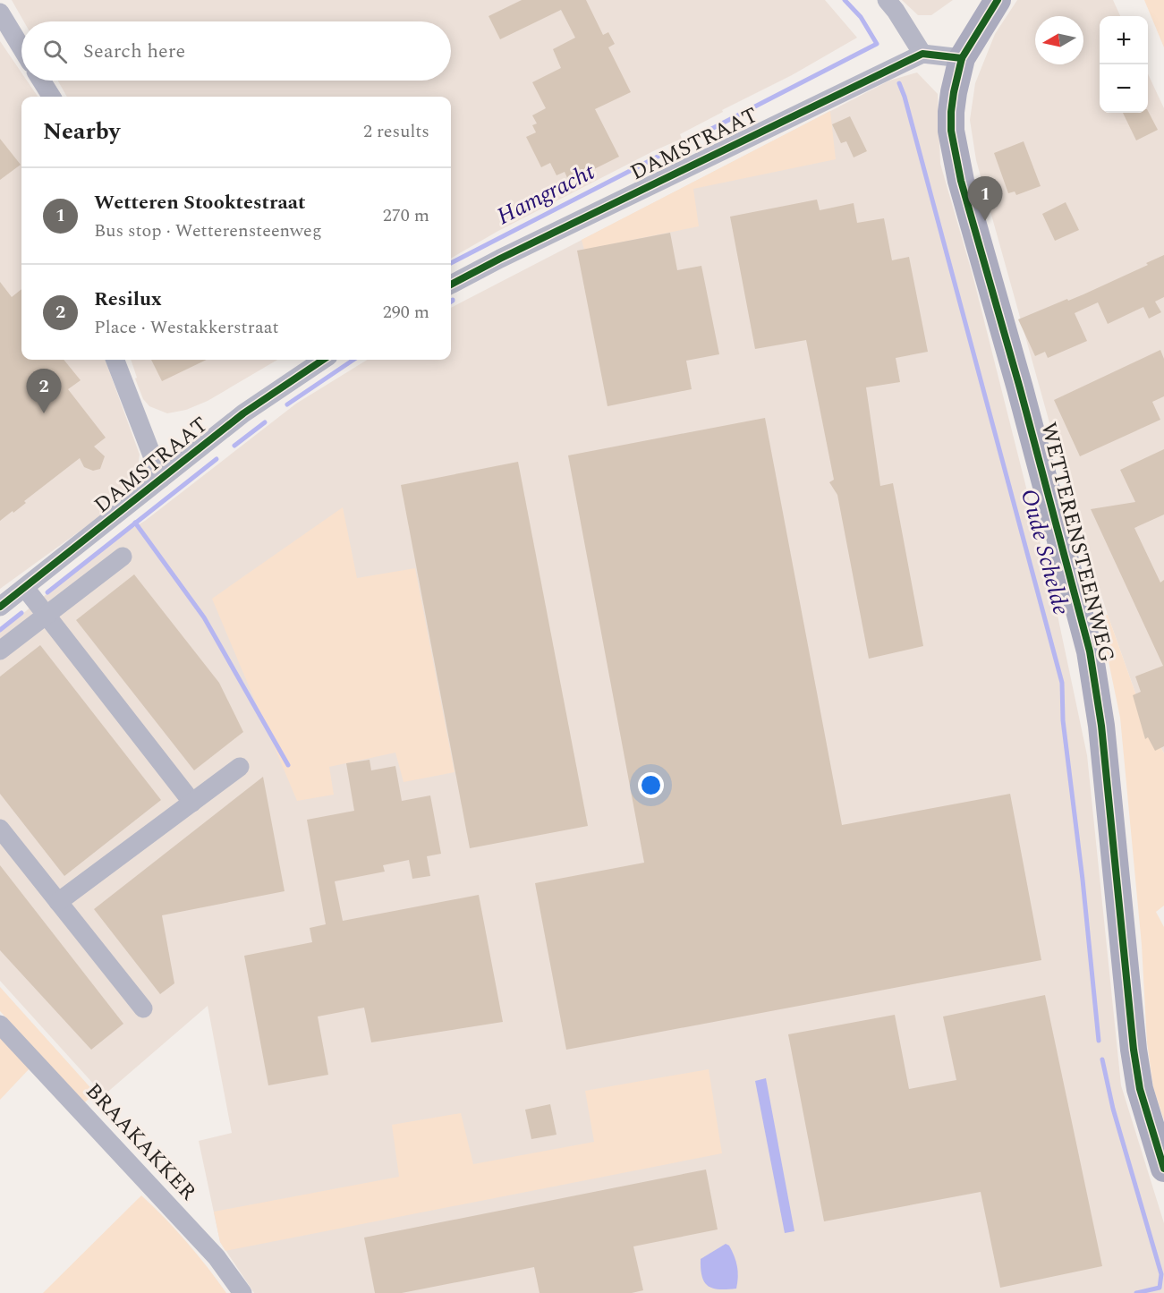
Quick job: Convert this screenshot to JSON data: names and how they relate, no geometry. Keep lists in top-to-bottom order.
{
  "streets": {
    "street": ["DAMSTRAAT", "WETTERENSTEENWEG", "BRAAKAKKER"]
  },
  "water": ["Hamgracht", "Oude Schelde"],
  "north": "left",
  "page": {
    "map_buttons": ["+", "−"],
    "search": "Search here",
    "heading": ["Nearby", "2 results"],
    "list": [
      {
        "mark": "1",
        "name": "Wetteren Stooktestraat",
        "note": "Bus stop · Wetterensteenweg",
        "value": "270 m"
      },
      {
        "mark": "2",
        "name": "Resilux",
        "note": "Place · Westakkerstraat",
        "value": "290 m"
      }
    ],
    "pins": ["1", "2"]
  }
}
